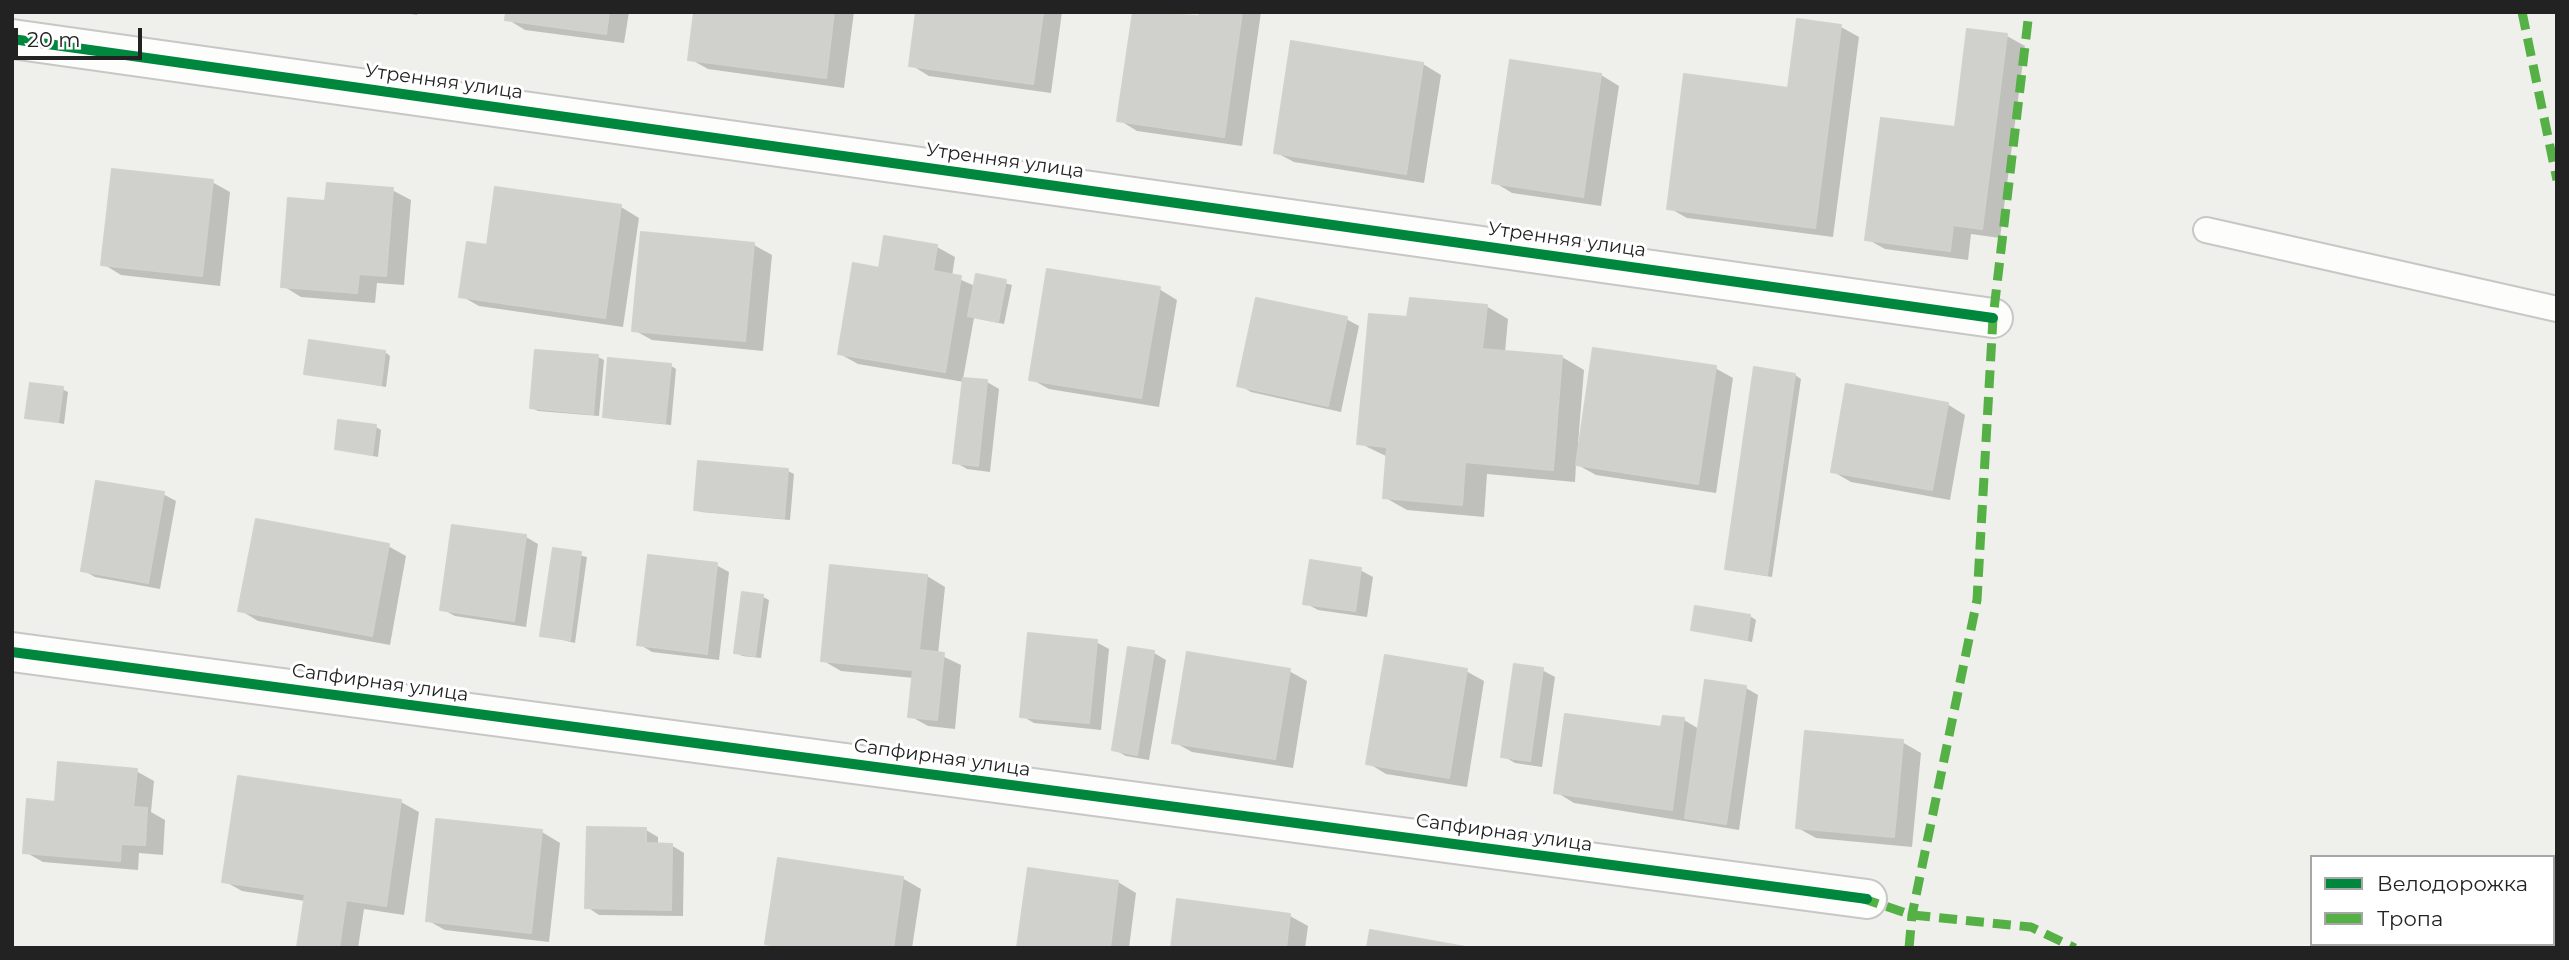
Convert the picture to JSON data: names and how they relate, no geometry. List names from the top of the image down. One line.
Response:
{"streets":{"street":["Утренняя улица","Сапфирная улица"]},"legend":["Велодорожка","Тропа"],"scale_bar":"20 m"}
